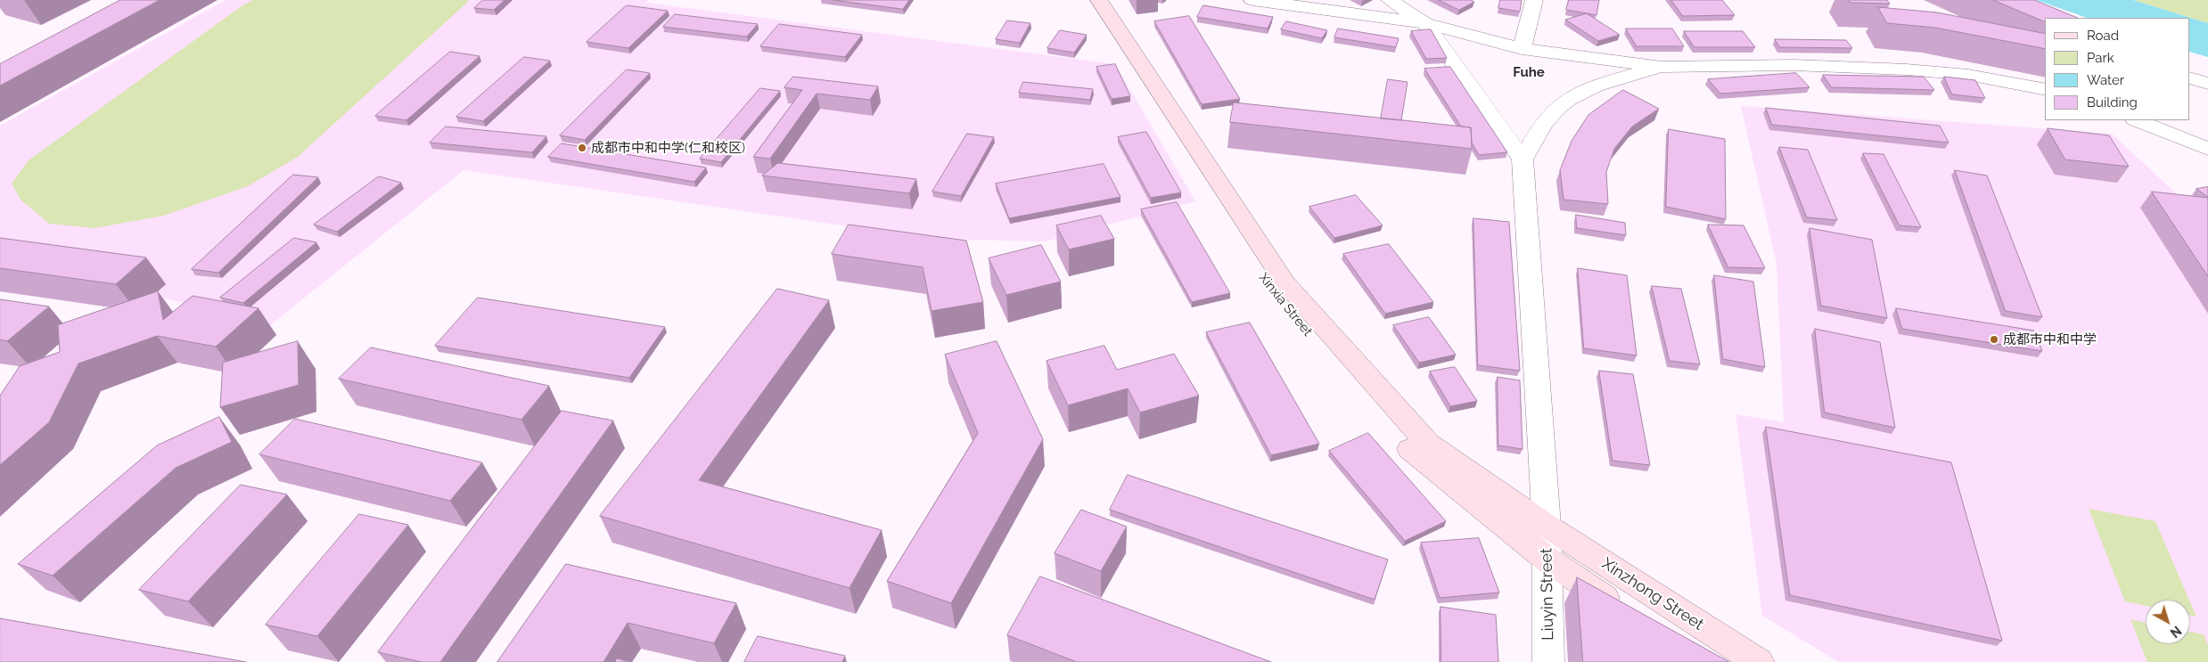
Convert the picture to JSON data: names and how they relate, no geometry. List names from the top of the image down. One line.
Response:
{"streets":{"main road":["Xinxia Street","Xinzhong Street"],"street":["Liuyin Street"]},"crossings":[["Xinxia Street","Liuyin Street"],["Xinxia Street","Xinzhong Street"],["Liuyin Street","Xinzhong Street"]],"districts":["Fuhe"],"places":["成都市中和中学(仁和校区)","成都市中和中学"],"legend":["Road","Park","Water","Building"],"north":"bottom right"}
